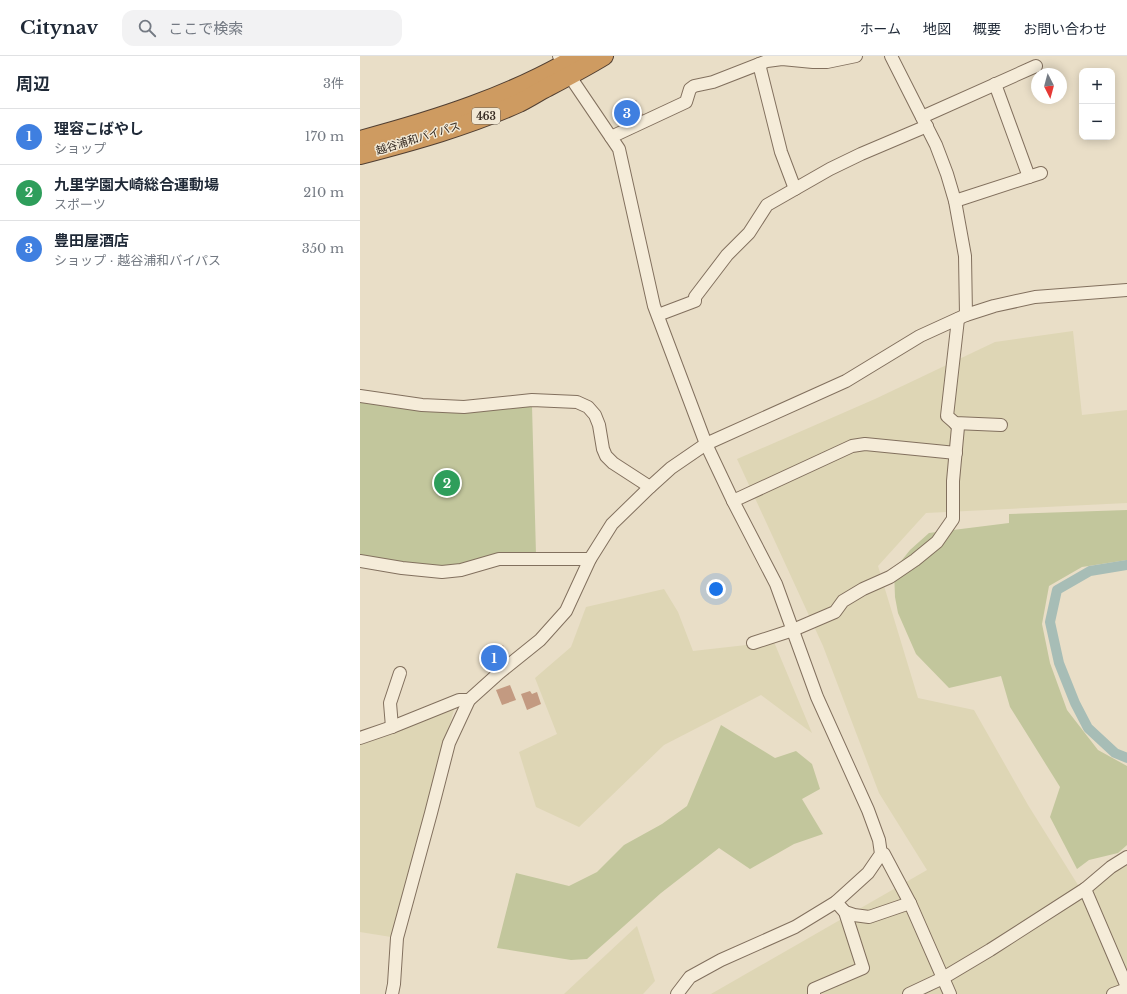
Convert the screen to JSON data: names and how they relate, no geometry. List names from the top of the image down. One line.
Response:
{"streets":{"highway":["463","越谷浦和バイパス"]},"north":"bottom","page":{"header":"Citynav","search":"ここで検索","nav":["ホーム","地図","概要","お問い合わせ"],"heading":["周辺","3件"],"map_buttons":["+","−"],"pins":["3","2","1"],"list":[{"mark":"1","name":"理容こばやし","note":"ショップ","value":"170 m"},{"mark":"2","name":"九里学園大崎総合運動場","note":"スポーツ","value":"210 m"},{"mark":"3","name":"豊田屋酒店","note":"ショップ · 越谷浦和バイパス","value":"350 m"}]}}
